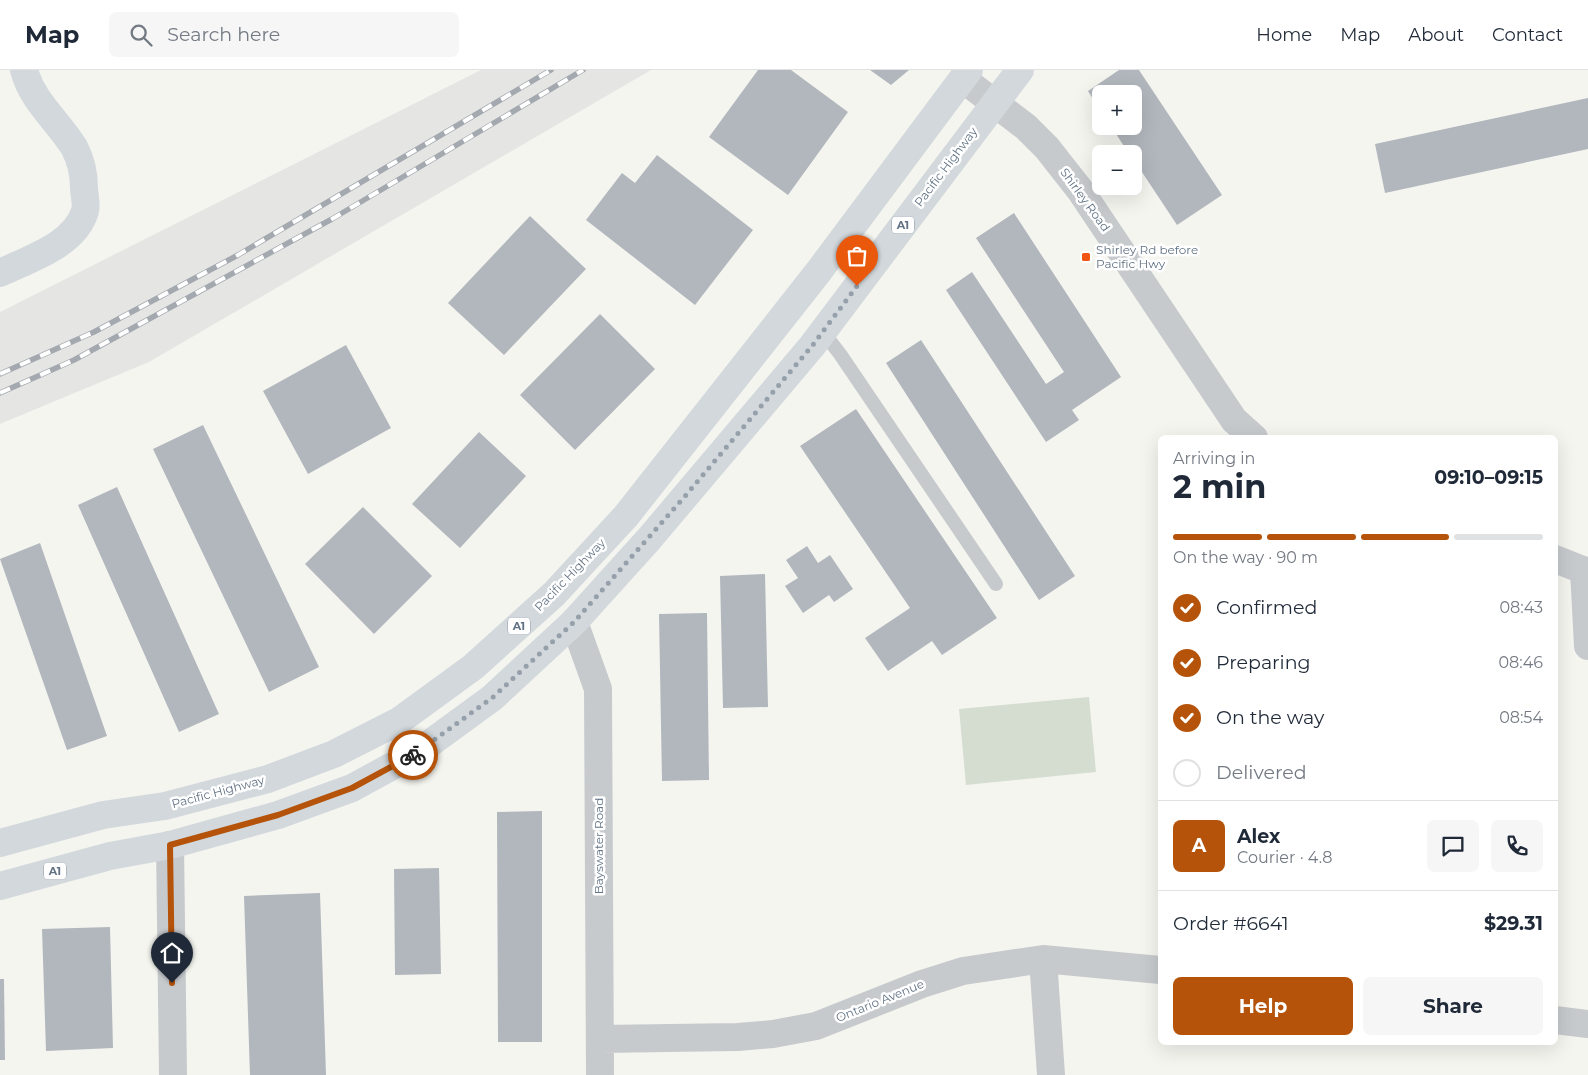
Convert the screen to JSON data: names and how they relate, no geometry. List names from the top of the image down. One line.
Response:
{"streets":{"main road":["Pacific Highway","A1"],"street":["Shirley Road","Bayswater Road","Ontario Avenue"]},"crossings":[["Pacific Highway","Shirley Road"],["Pacific Highway","Bayswater Road"],["Bayswater Road","Ontario Avenue"]],"places":{"transit":["Shirley Rd before Pacific Hwy"]},"page":{"header":"Map","search":"Search here","nav":["Home","Map","About","Contact"],"map_buttons":["+","−"],"heading":["2 min","Arriving in","09:10–09:15"],"panel":["Alex","Courier · 4.8","Order #6641","$29.31"],"bar":"On the way · 90 m","list":[["Confirmed","08:43"],["Preparing","08:46"],["On the way","08:54"],"Delivered"],"round":"A","buttons":["Help","Share"]}}
